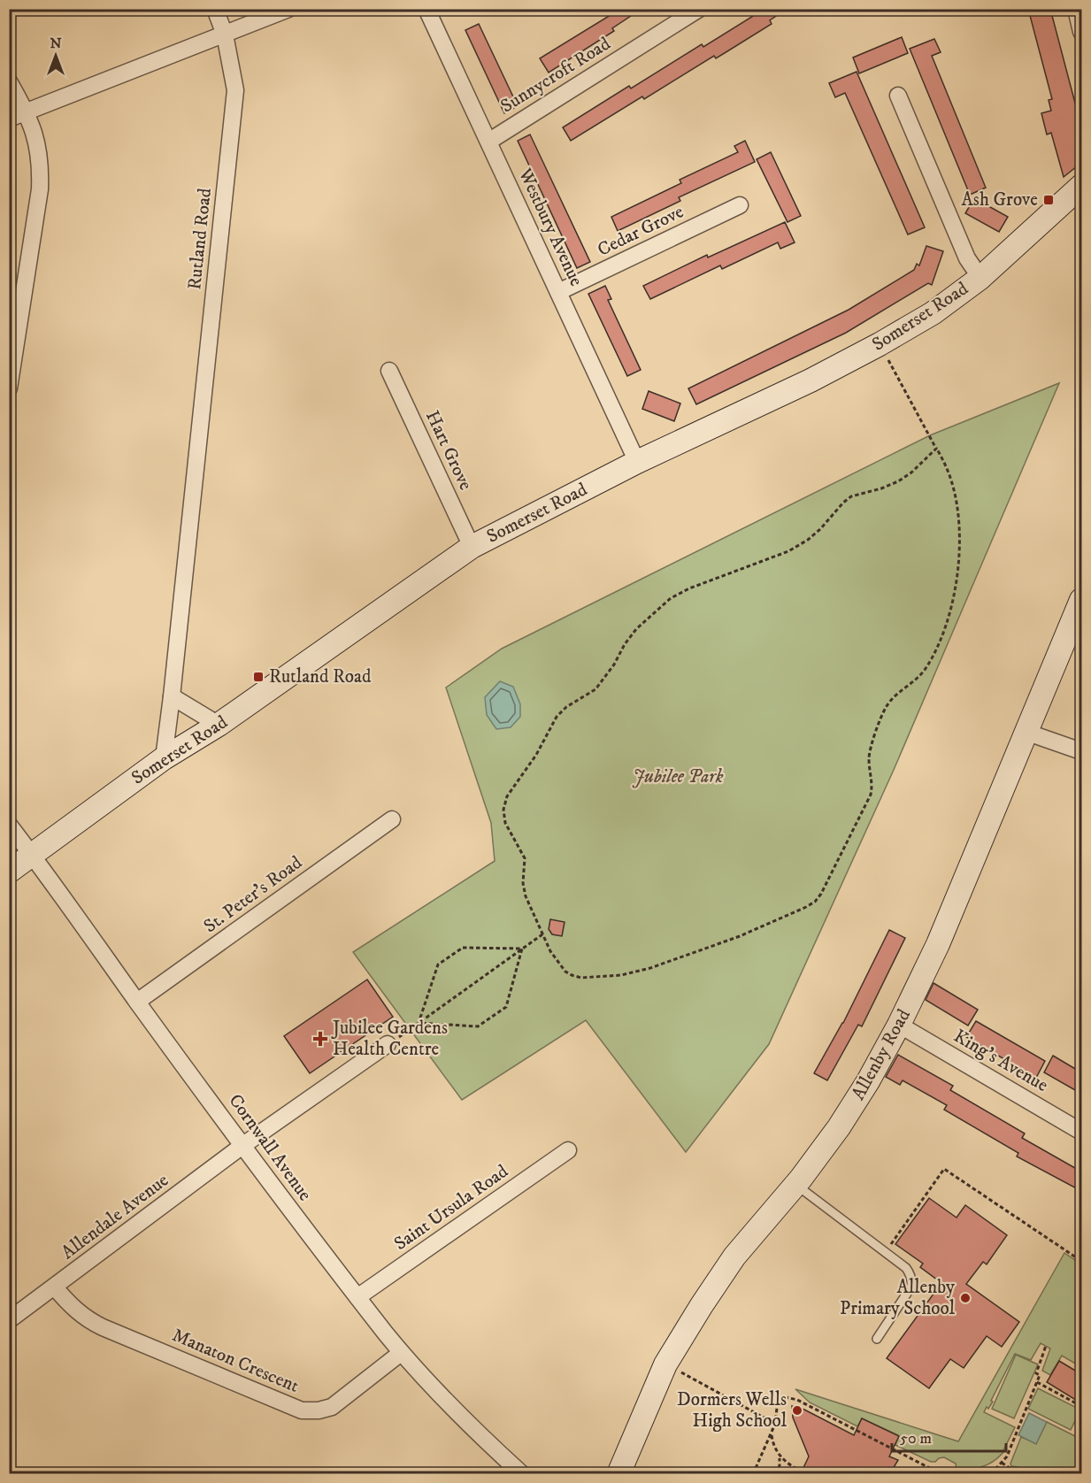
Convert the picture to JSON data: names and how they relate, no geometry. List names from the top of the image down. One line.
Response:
{"streets":{"street":["Sunnycroft Road","Westbury Avenue","Cedar Grove","Rutland Road","Somerset Road","Hart Grove","St. Peter's Road","Allenby Road","King's Avenue","Cornwall Avenue","Saint Ursula Road","Allendale Avenue","Manaton Crescent"]},"crossings":[["Sunnycroft Road","Westbury Avenue"],["Westbury Avenue","Cedar Grove"],["Westbury Avenue","Somerset Road"],["Rutland Road","Somerset Road"],["Somerset Road","Hart Grove"],["Somerset Road","Cornwall Avenue"],["St. Peter's Road","Cornwall Avenue"],["Allenby Road","King's Avenue"],["Cornwall Avenue","Saint Ursula Road"],["Cornwall Avenue","Allendale Avenue"],["Cornwall Avenue","Manaton Crescent"],["Allendale Avenue","Manaton Crescent"]],"parks":["Jubilee Park"],"places":{"transit":["Ash Grove","Rutland Road"],"health":["Jubilee Gardens Health Centre"],"other":["Allenby Primary School","Dormers Wells High School"]},"scale_bar":"50 m","north":"top"}
